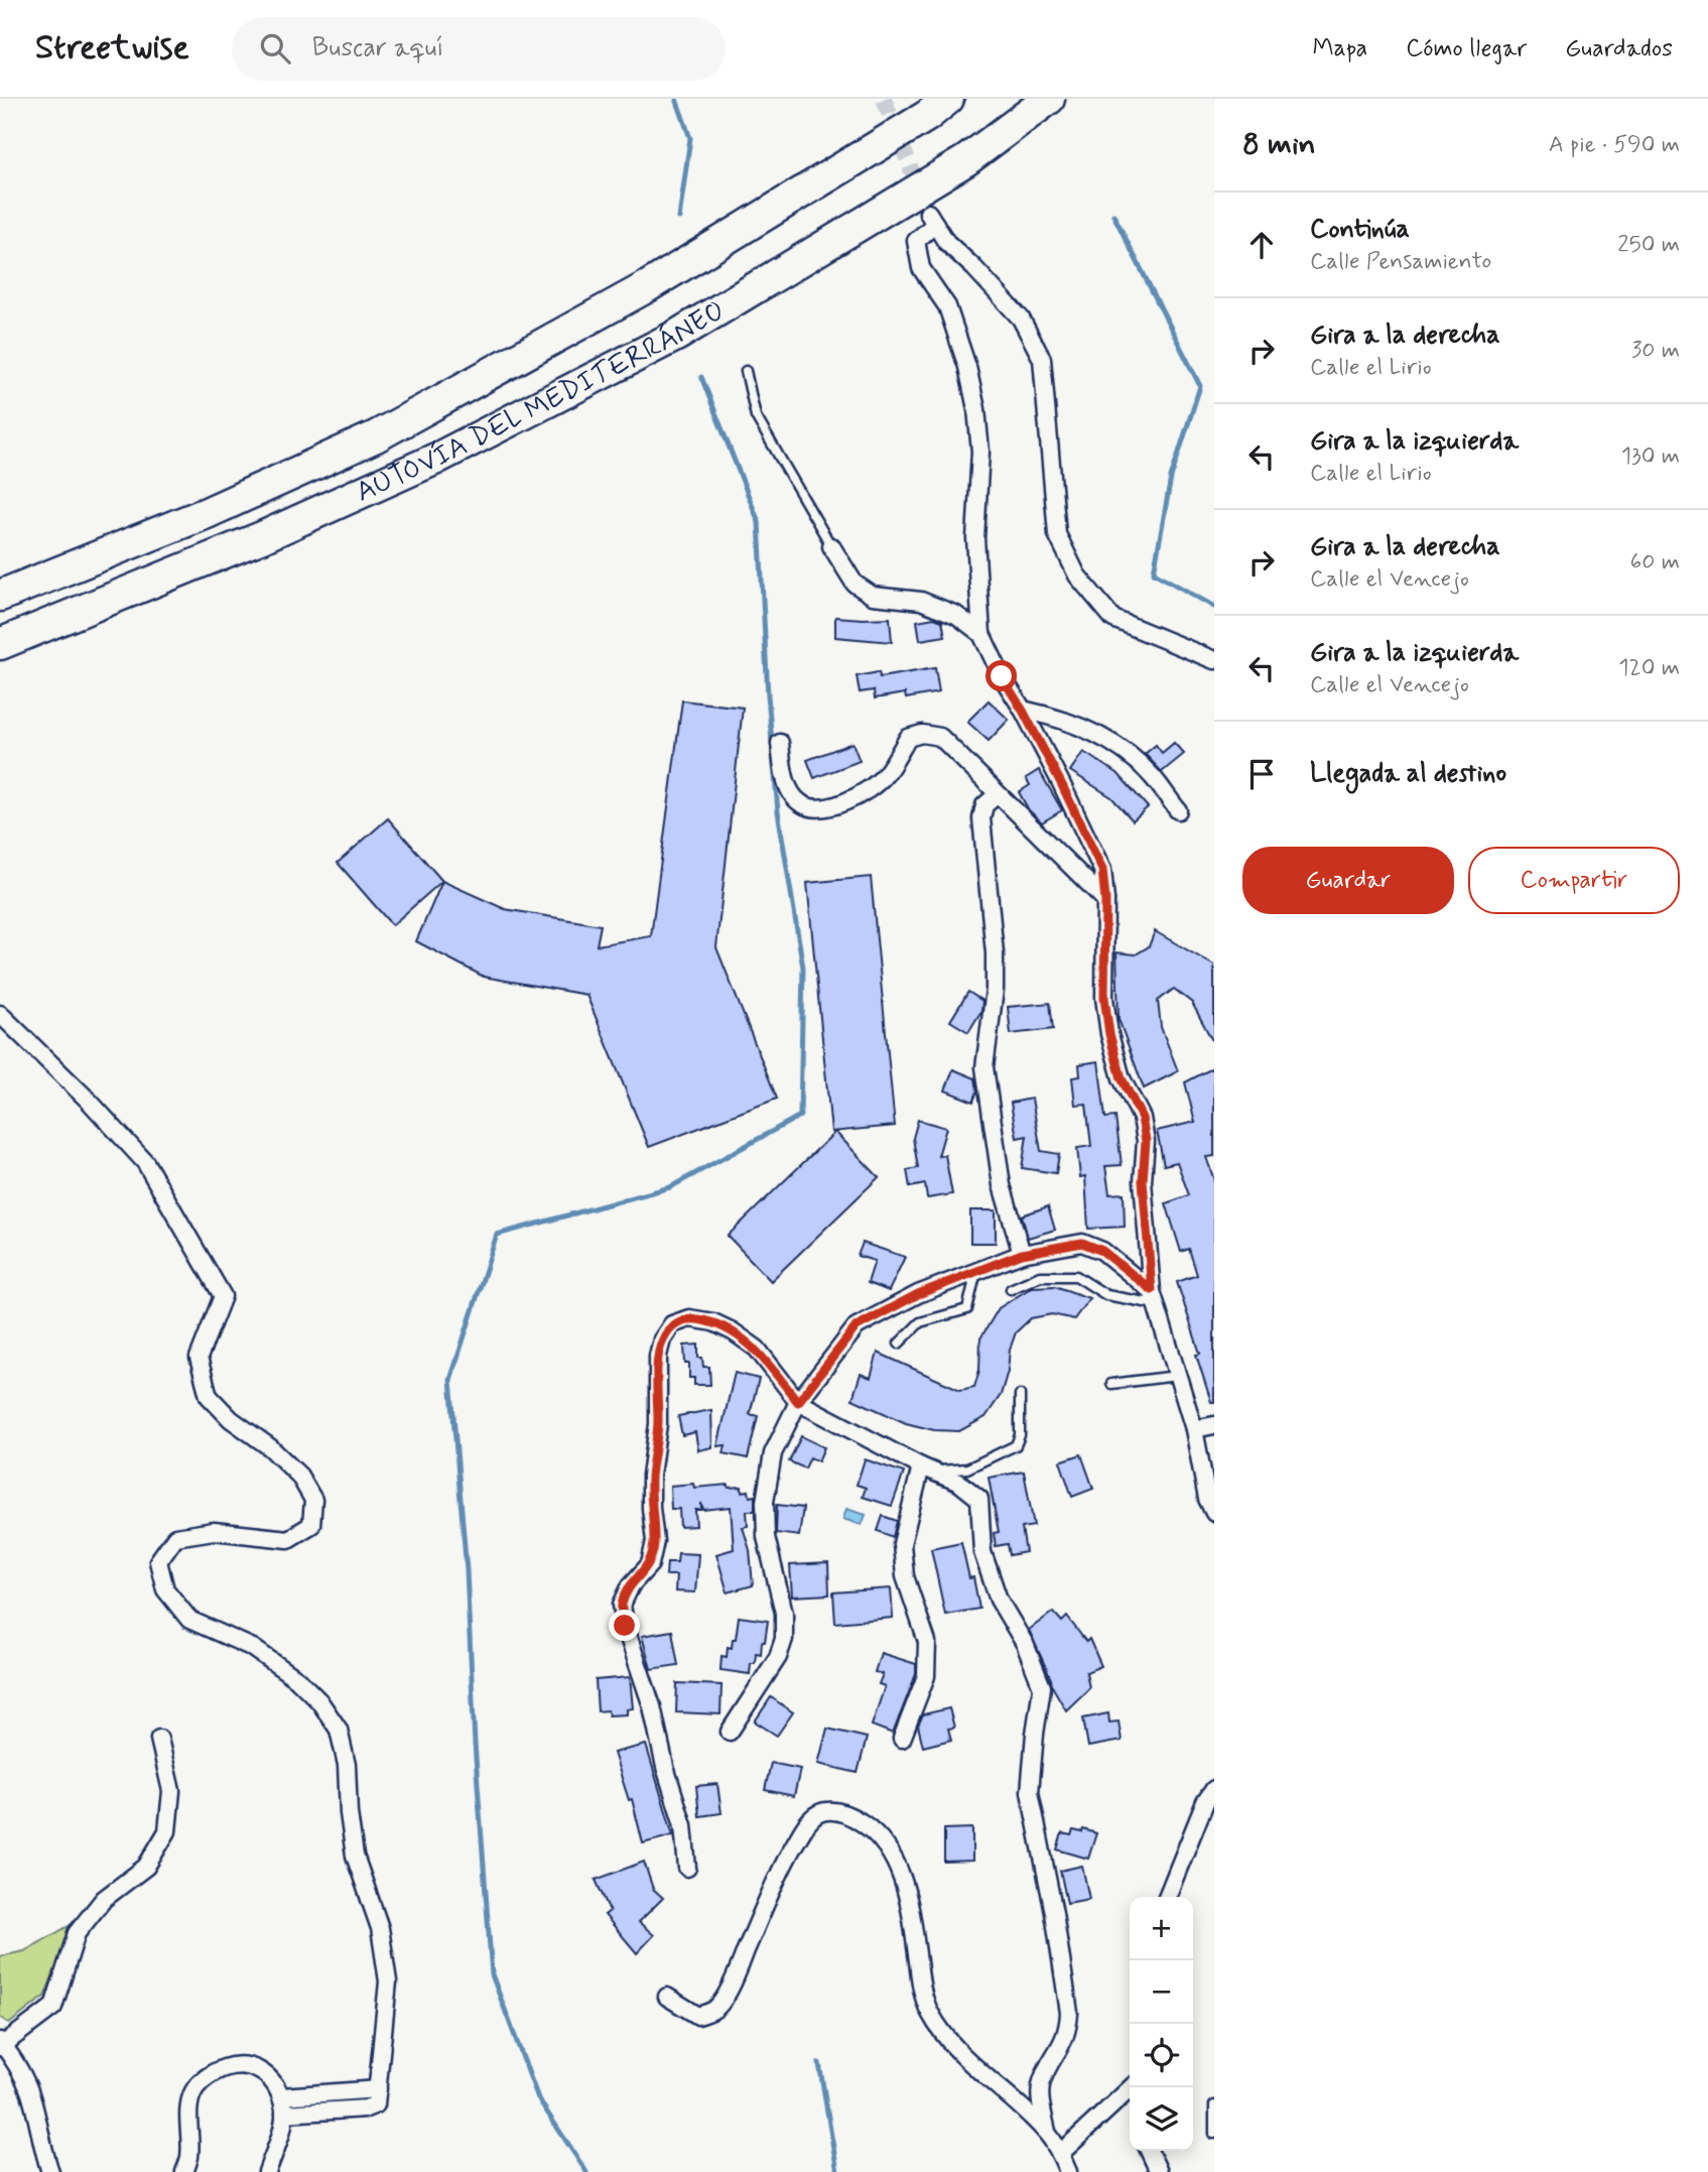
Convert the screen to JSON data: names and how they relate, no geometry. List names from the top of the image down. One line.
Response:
{"streets":{"highway":["AUTOVÍA DEL MEDITERRÁNEO"]},"page":{"header":"Streetwise","search":"Buscar aquí","nav":["Mapa","Cómo llegar","Guardados"],"heading":["8 min","A pie · 590 m"],"list":[["Continúa","Calle Pensamiento","250 m"],["Gira a la derecha","Calle el Lirio","30 m"],["Gira a la izquierda","Calle el Lirio","130 m"],["Gira a la derecha","Calle el Vencejo","60 m"],["Gira a la izquierda","Calle el Vencejo","120 m"],"Llegada al destino"],"buttons":["Guardar","Compartir"],"map_buttons":["+","−"]}}
